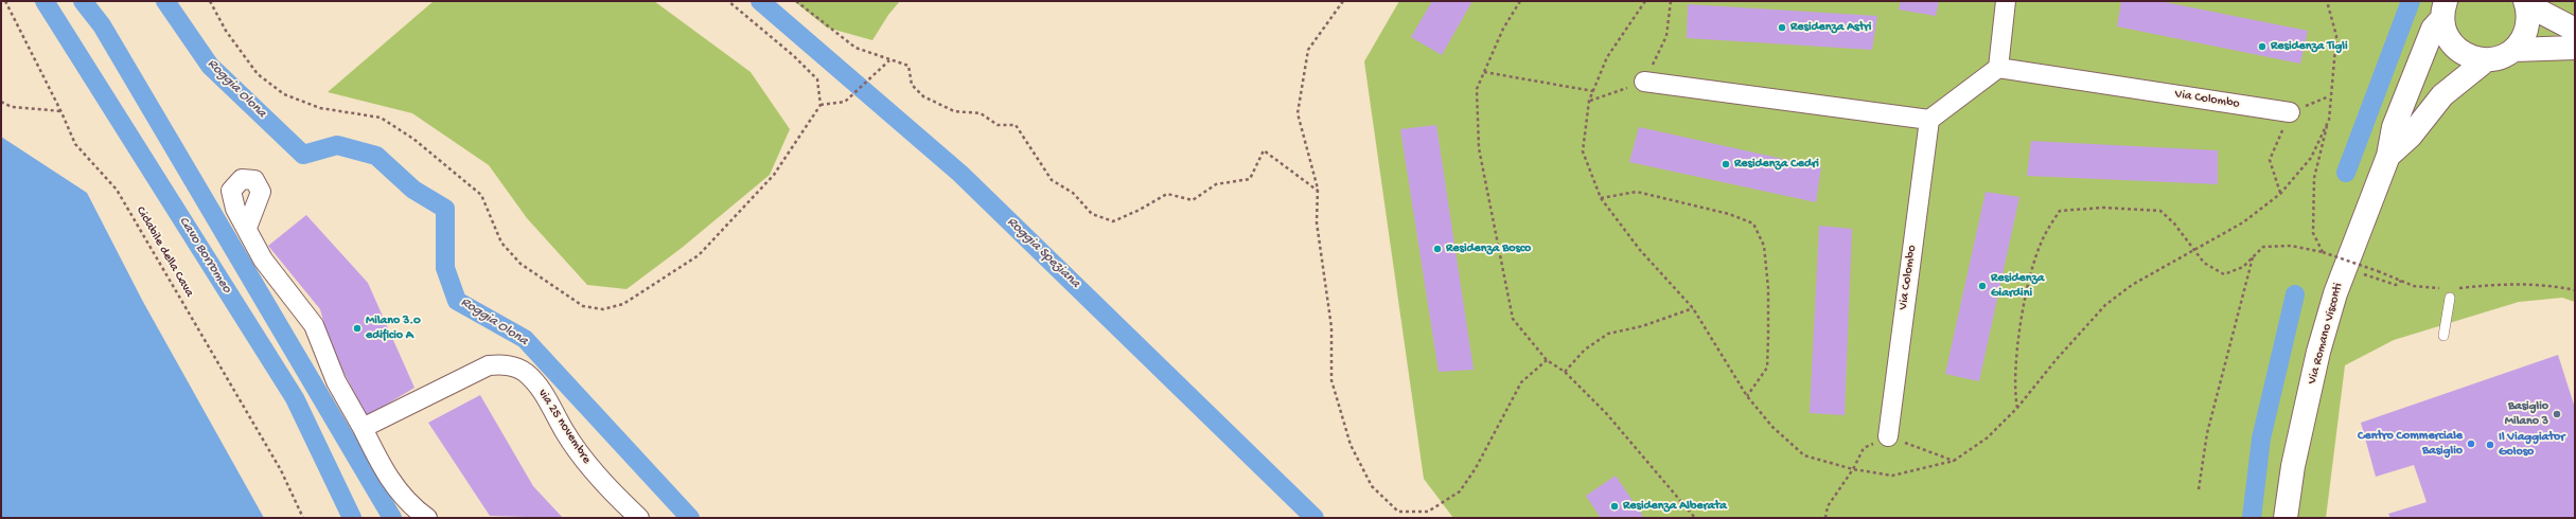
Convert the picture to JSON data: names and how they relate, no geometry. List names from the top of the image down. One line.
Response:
{"streets":{"street":["Via Colombo","Via Romano Visconti","via 25 novembre"],"path":["Ciclabile della Cava"]},"water":["Roggia Olona","Roggia Speziana","Cavo Borromeo"],"places":["Residenza Astri","Residenza Tigli","Residenza Cedri","Residenza Bosco","Residenza Giardini","Milano 3.0 edificio A","Basiglio Milano 3","Centro Commerciale Basiglio","Il Viaggiator Goloso","Residenza Alberata"]}
